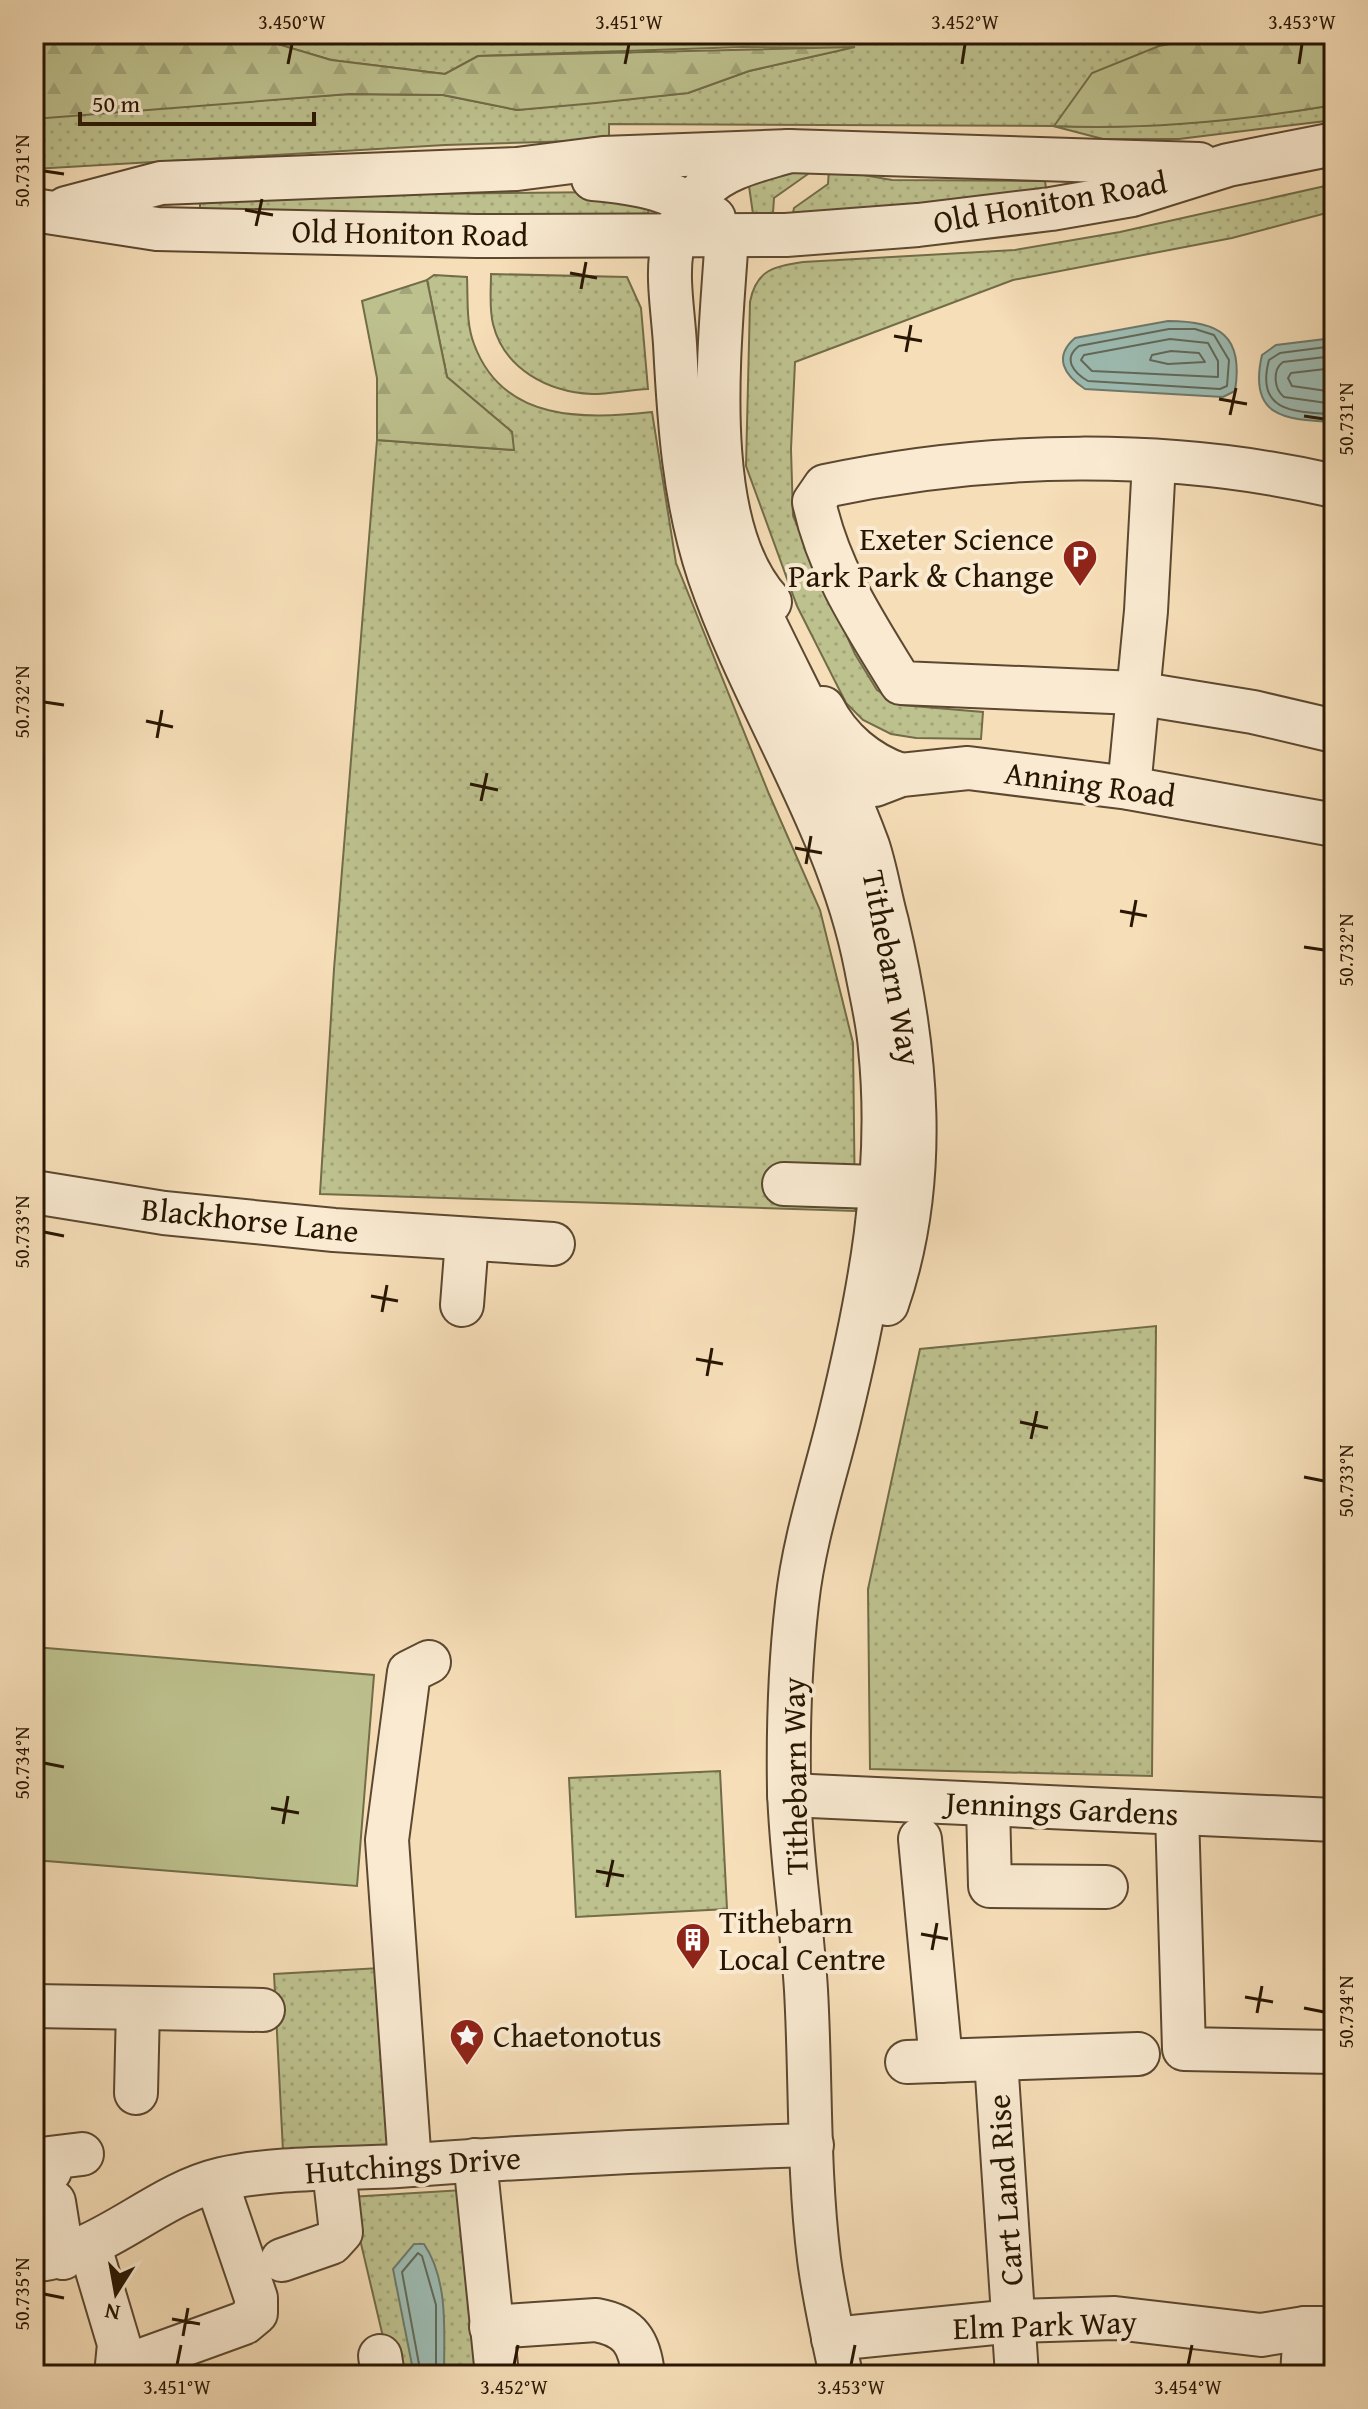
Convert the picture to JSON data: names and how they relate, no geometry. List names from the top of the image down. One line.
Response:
{"streets":{"street":["Old Honiton Road","Anning Road","Tithebarn Way","Blackhorse Lane","Jennings Gardens","Hutchings Drive","Cart Land Rise","Elm Park Way"]},"crossings":[["Old Honiton Road","Tithebarn Way"],["Anning Road","Tithebarn Way"],["Tithebarn Way","Jennings Gardens"],["Tithebarn Way","Hutchings Drive"],["Tithebarn Way","Elm Park Way"],["Cart Land Rise","Elm Park Way"]],"places":{"parking":["Exeter Science Park Park & Change"],"building":["Tithebarn Local Centre"],"place":["Chaetonotus"]},"scale_bar":"50 m","north":"bottom","coordinates":["3.450°W","3.451°W","3.452°W","3.453°W","50.731°N","50.732°N","50.733°N","50.734°N","50.735°N","3.454°W"]}
